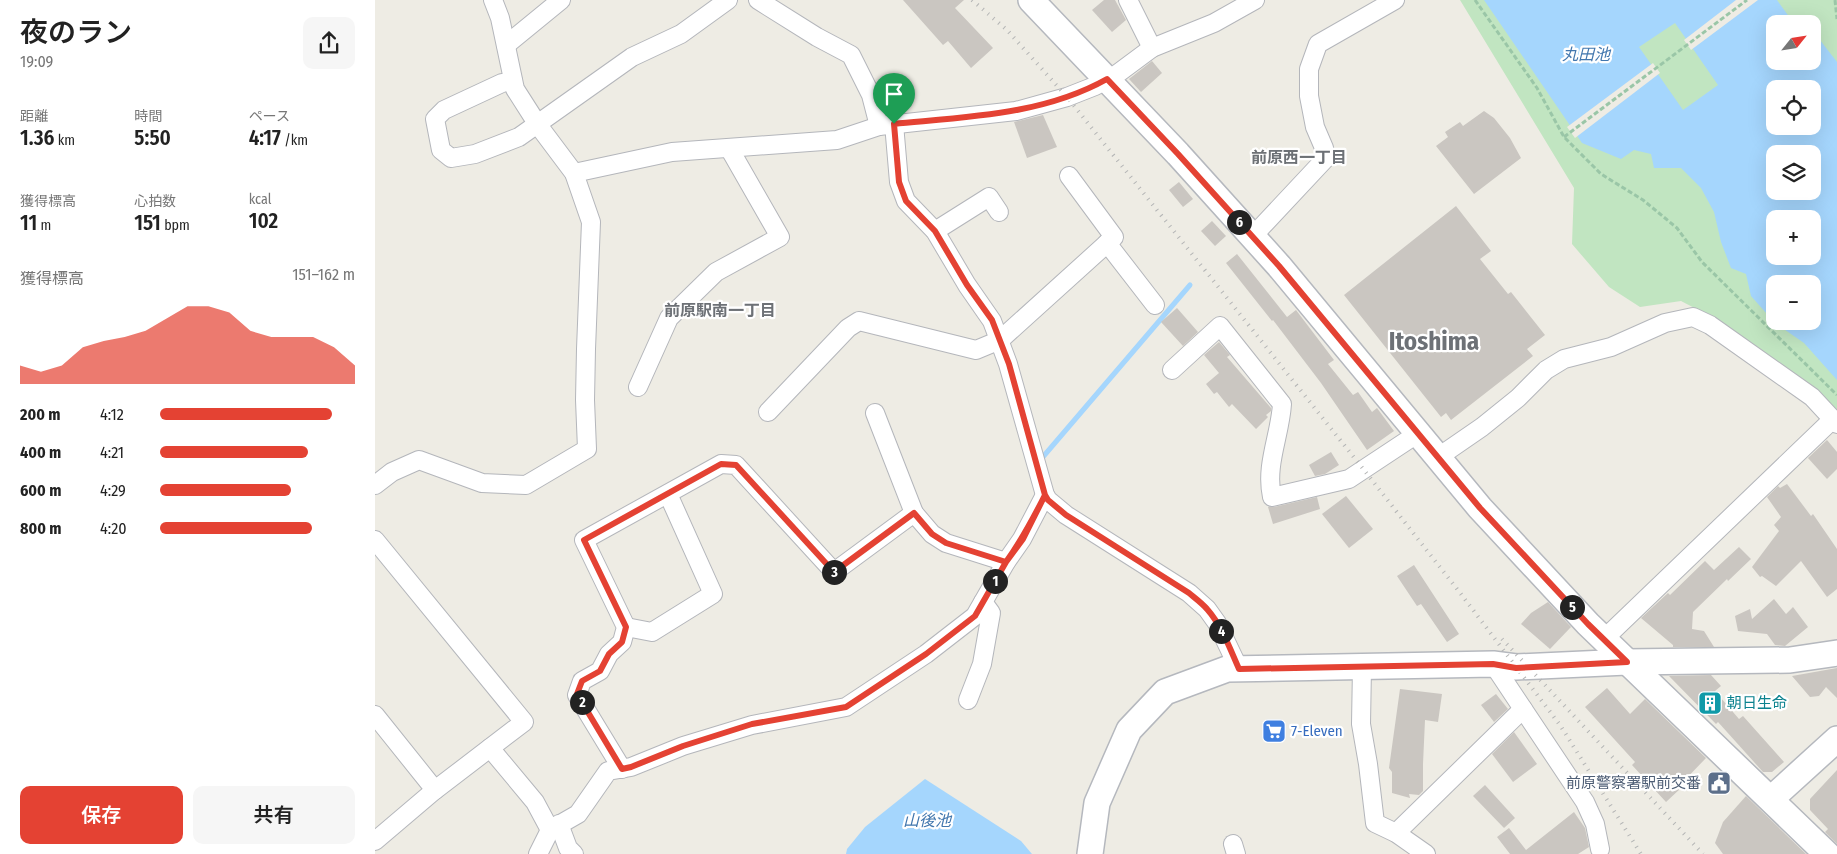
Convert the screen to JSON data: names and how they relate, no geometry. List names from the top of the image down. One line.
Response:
{"districts":["前原西一丁目","前原駅南一丁目","Itoshima"],"water":["丸田池","山後池"],"places":{"building":["朝日生命"],"supermarket":["7-Eleven"],"public building":["前原警察署駅前交番"]},"north":"top right","page":{"heading":["夜のラン","19:09"],"map_buttons":["+","−"],"stats":[["距離","1.36 km"],["時間","5:50"],["ペース","4:17 /km"],["獲得標高","11 m"],["心拍数","151 bpm"],["kcal","102"]],"pins":["6","3","1","5","4","2"],"chart":["獲得標高","151–162 m"],"list":[{"name":"200 m","note":"4:12"},{"name":"400 m","note":"4:21"},{"name":"600 m","note":"4:29"},{"name":"800 m","note":"4:20"}],"buttons":["保存","共有"]}}
